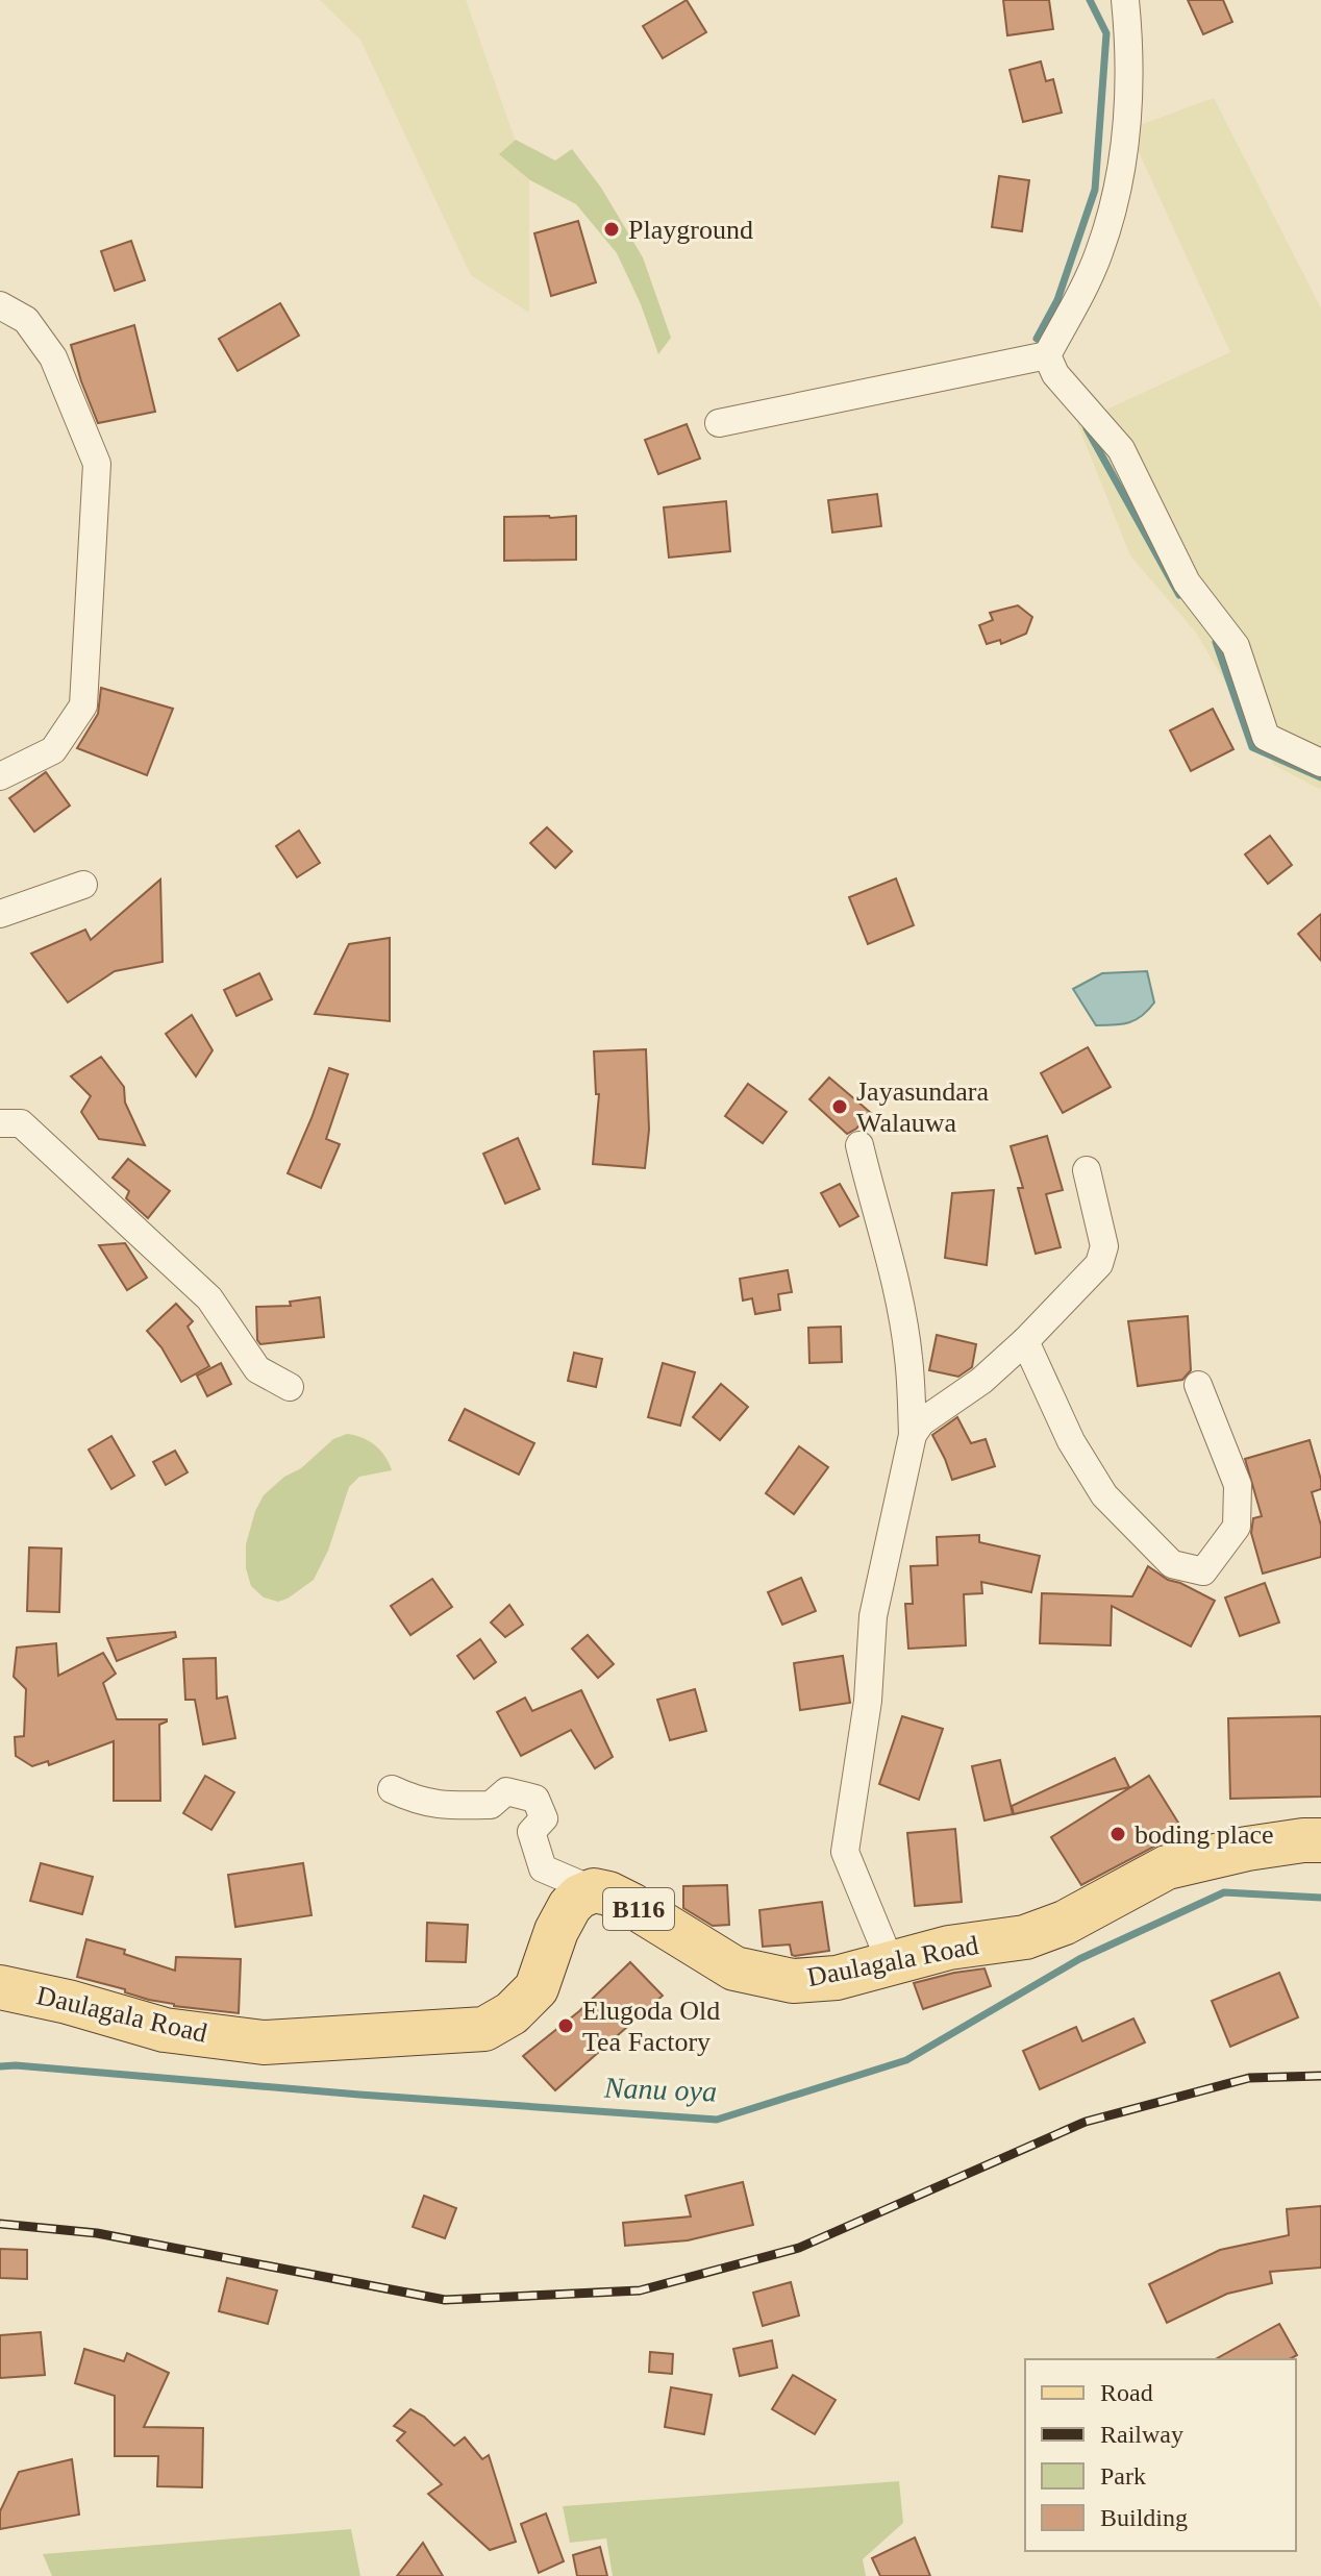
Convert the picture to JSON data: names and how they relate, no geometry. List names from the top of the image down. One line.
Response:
{"streets":{"main road":["B116","Daulagala Road"]},"water":["Nanu oya"],"places":["Playground","Jayasundara Walauwa","boding place","Elugoda Old Tea Factory"],"legend":["Road","Railway","Park","Building"]}
